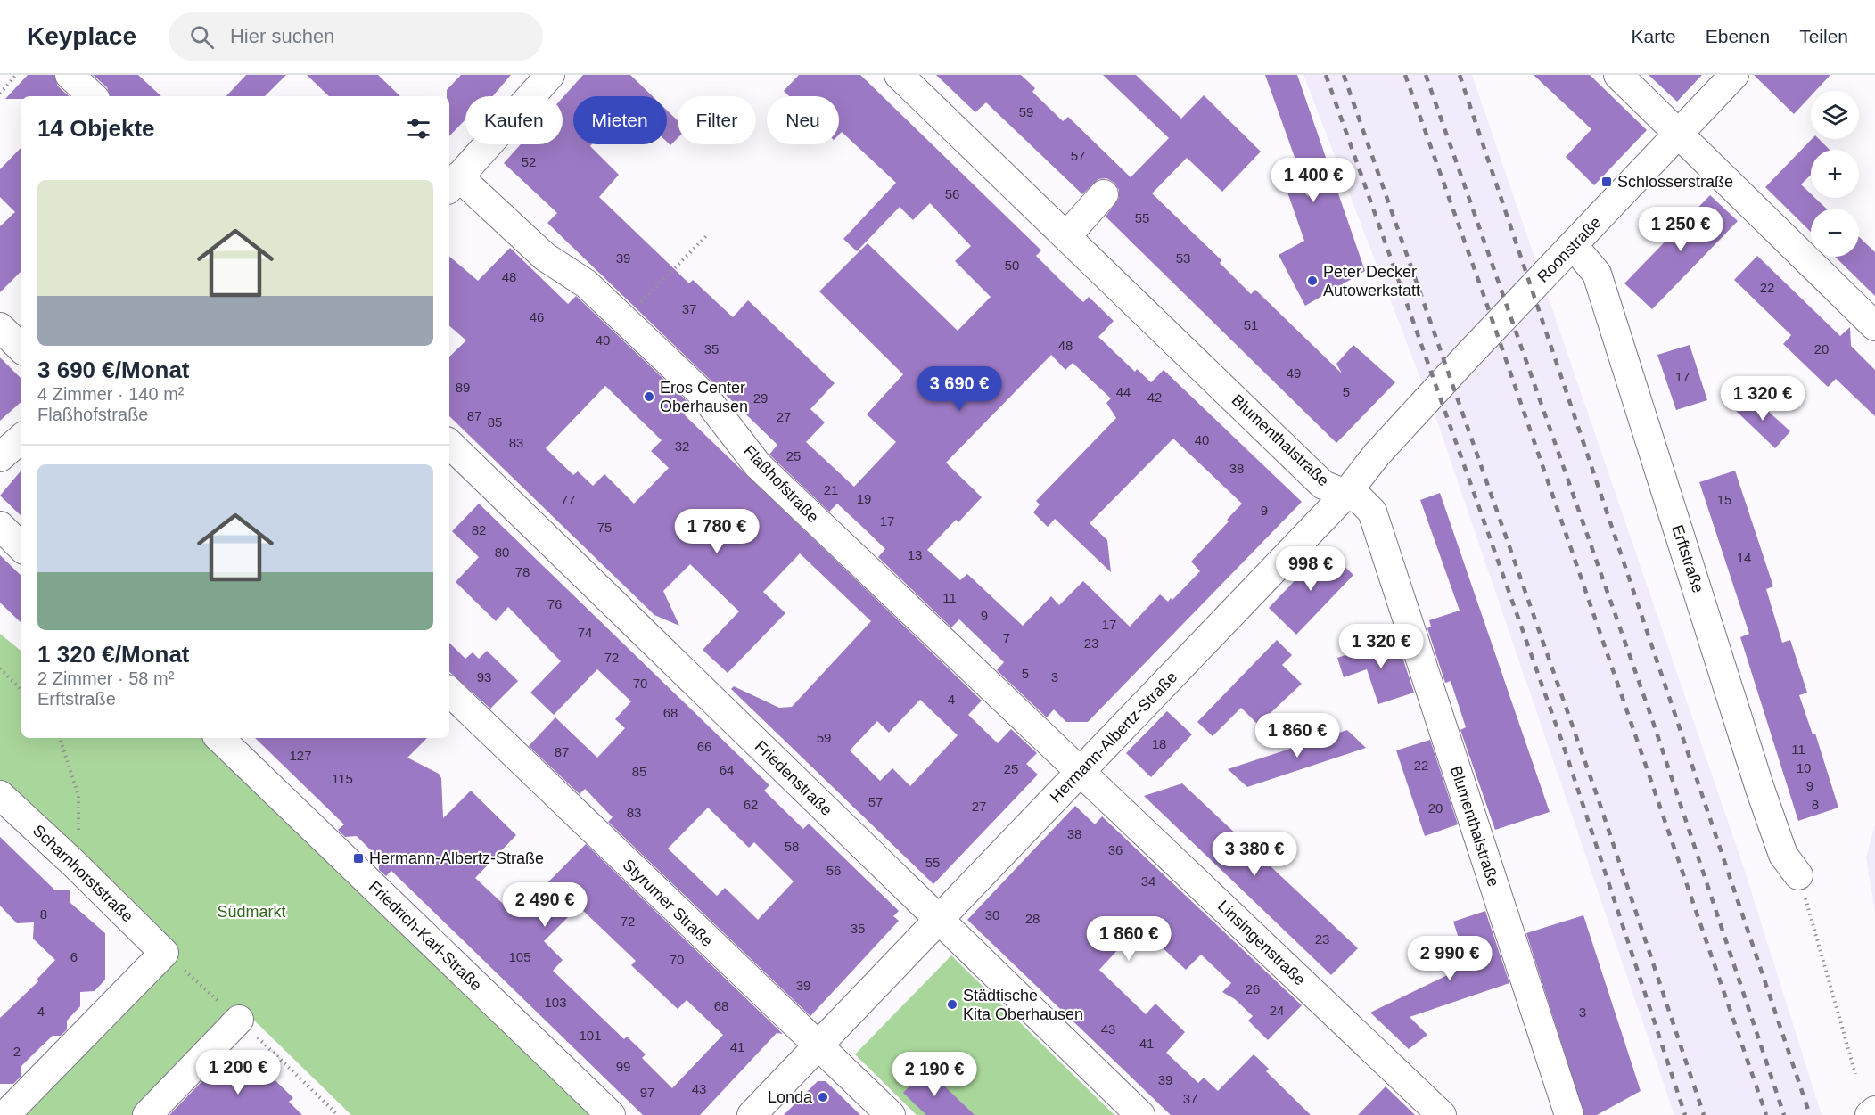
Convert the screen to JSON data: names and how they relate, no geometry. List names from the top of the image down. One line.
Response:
{"streets":{"street":["Roonstraße","Blumenthalstraße","Flaßhofstraße","Erftstraße","Hermann-Albertz-Straße","Friedenstraße","Scharnhorststraße","Styrumer Straße","Friedrich-Karl-Straße","Linsingenstraße"]},"crossings":[["Roonstraße","Erftstraße"],["Roonstraße","Hermann-Albertz-Straße"],["Blumenthalstraße","Hermann-Albertz-Straße"],["Flaßhofstraße","Hermann-Albertz-Straße"],["Flaßhofstraße","Linsingenstraße"],["Hermann-Albertz-Straße","Friedenstraße"],["Hermann-Albertz-Straße","Styrumer Straße"],["Hermann-Albertz-Straße","Linsingenstraße"]],"parks":["Südmarkt"],"places":{"transit":["Schlosserstraße","Hermann-Albertz-Straße"],"other":["Peter Decker Autowerkstatt","Eros Center Oberhausen","Städtische Kita Oberhausen","Londa"]},"house_numbers":["59","57","52","56","55","39","53","50","48","22","37","46","51","40","48","35","20","49","17","89","44","5","42","29","87","27","85","40","83","32","25","38","21","19","77","15","9","17","75","82","80","13","14","78","11","76","9","17","74","7","23","72","5","93","3","70","4","68","59","18","66","11","87","127","22","10","25","64","85","115","9","57","62","8","27","20","83","38","58","36","55","56","34","8","30","28","72","35","23","6","105","70","39","26","103","68","24","4","3","43","101","41","41","2","99","39","43","97","37"],"page":{"header":"Keyplace","search":"Hier suchen","nav":["Karte","Ebenen","Teilen"],"map_buttons":["+","−"],"chip":["Kaufen","Mieten","Filter","Neu"],"heading":"14 Objekte","price":["1 400 €","1 250 €","3 690 €","1 320 €","1 780 €","998 €","1 320 €","1 860 €","3 380 €","2 490 €","1 860 €","2 990 €","1 200 €","2 190 €"],"list":[{"name":"3 690 €/Monat","note":"4 Zimmer · 140 m² · Flaßhofstraße"},{"name":"1 320 €/Monat","note":"2 Zimmer · 58 m² · Erftstraße"}]}}
